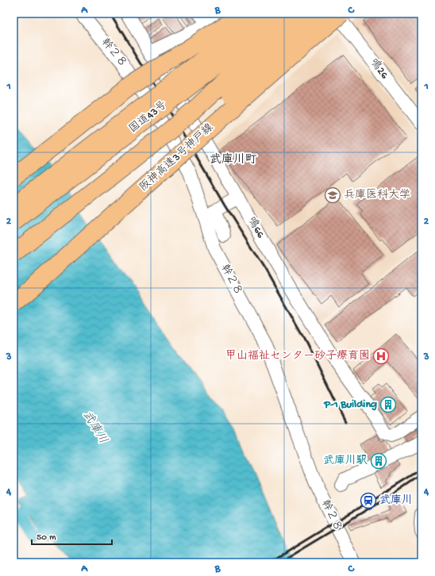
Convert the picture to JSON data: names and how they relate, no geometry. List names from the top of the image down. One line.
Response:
{"streets":{"highway":["国道43号","阪神高速3号神戸線"],"street":["幹２８","鳴26","鳴66"]},"crossings":[["鳴26","阪神高速3号神戸線"]],"districts":["武庫川町"],"water":["武庫川"],"places":{"school or university":["兵庫医科大学"],"hospital":["甲山福祉センター砂子療育園"],"building":["P-1 Building","武庫川駅"],"station":["武庫川"]},"scale_bar":"50 m","grid":{"columns":["A","B","C"],"rows":["1","2","3","4"]}}
